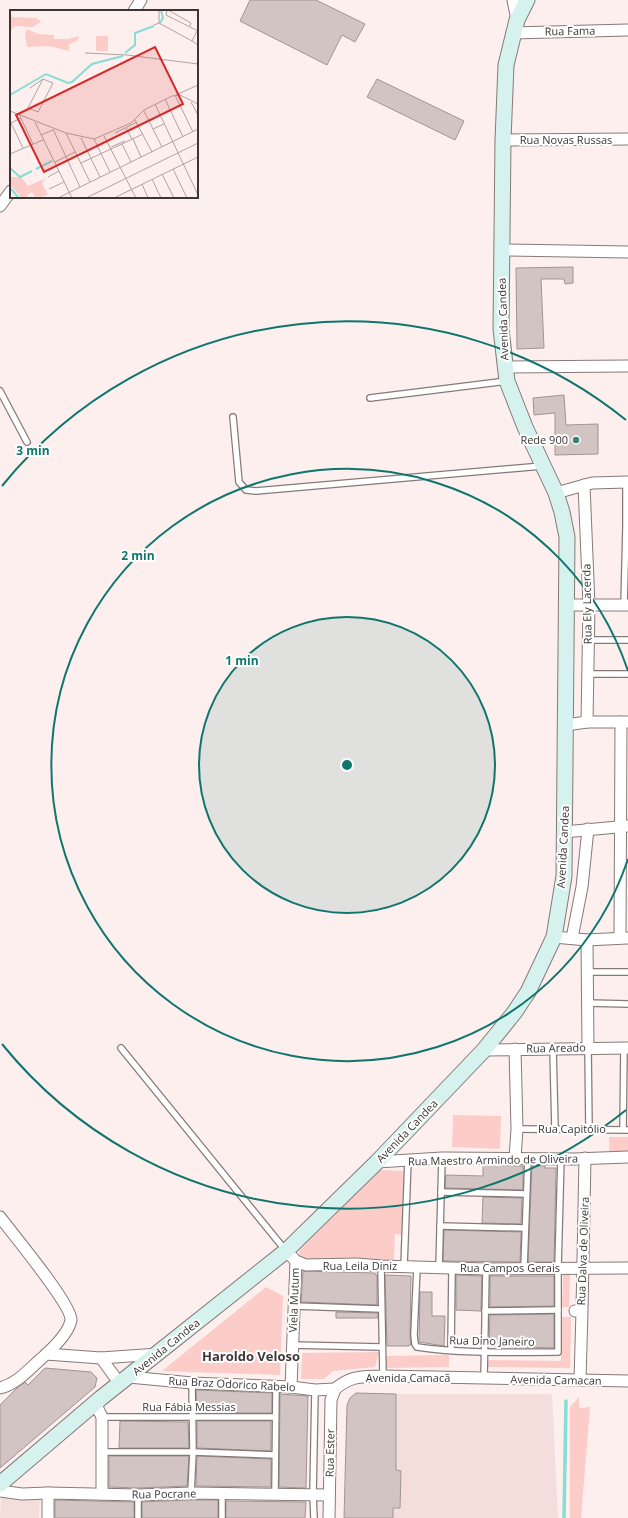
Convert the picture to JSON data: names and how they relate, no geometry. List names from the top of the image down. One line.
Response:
{"streets":{"main road":["Avenida Candea"],"street":["Rua Fama","Rua Novas Russas","Rua Ely Lacerda","Rua Areado","Rua Maestro Armindo de Oliveira","Rua Dalva de Oliveira","Rua Leila Diniz","Rua Campos Gerais","Viela Mutum","Avenida Camacã","Avenida Camacan","Rua Braz Odorico Rabelo","Rua Ester","Rua Pocrane"],"lane":["Rua Capitólio","Rua Dino Janeiro","Rua Fábia Messias"]},"crossings":[["Rua Fama","Avenida Candea"],["Rua Novas Russas","Avenida Candea"],["Avenida Candea","Rua Areado"],["Avenida Candea","Rua Maestro Armindo de Oliveira"],["Avenida Candea","Rua Leila Diniz"],["Avenida Candea","Viela Mutum"],["Avenida Candea","Rua Braz Odorico Rabelo"],["Rua Maestro Armindo de Oliveira","Rua Dalva de Oliveira"],["Rua Dalva de Oliveira","Rua Campos Gerais"],["Rua Dalva de Oliveira","Avenida Camacan"],["Rua Leila Diniz","Rua Campos Gerais"],["Rua Leila Diniz","Viela Mutum"],["Rua Leila Diniz","Rua Dino Janeiro"],["Viela Mutum","Rua Braz Odorico Rabelo"],["Avenida Camacã","Avenida Camacan"],["Avenida Camacã","Rua Braz Odorico Rabelo"],["Avenida Camacã","Rua Ester"],["Rua Braz Odorico Rabelo","Rua Ester"],["Rua Ester","Rua Pocrane"]],"districts":["Haroldo Veloso"],"places":["Rede 900"],"rings":["3 min","2 min","1 min"]}
